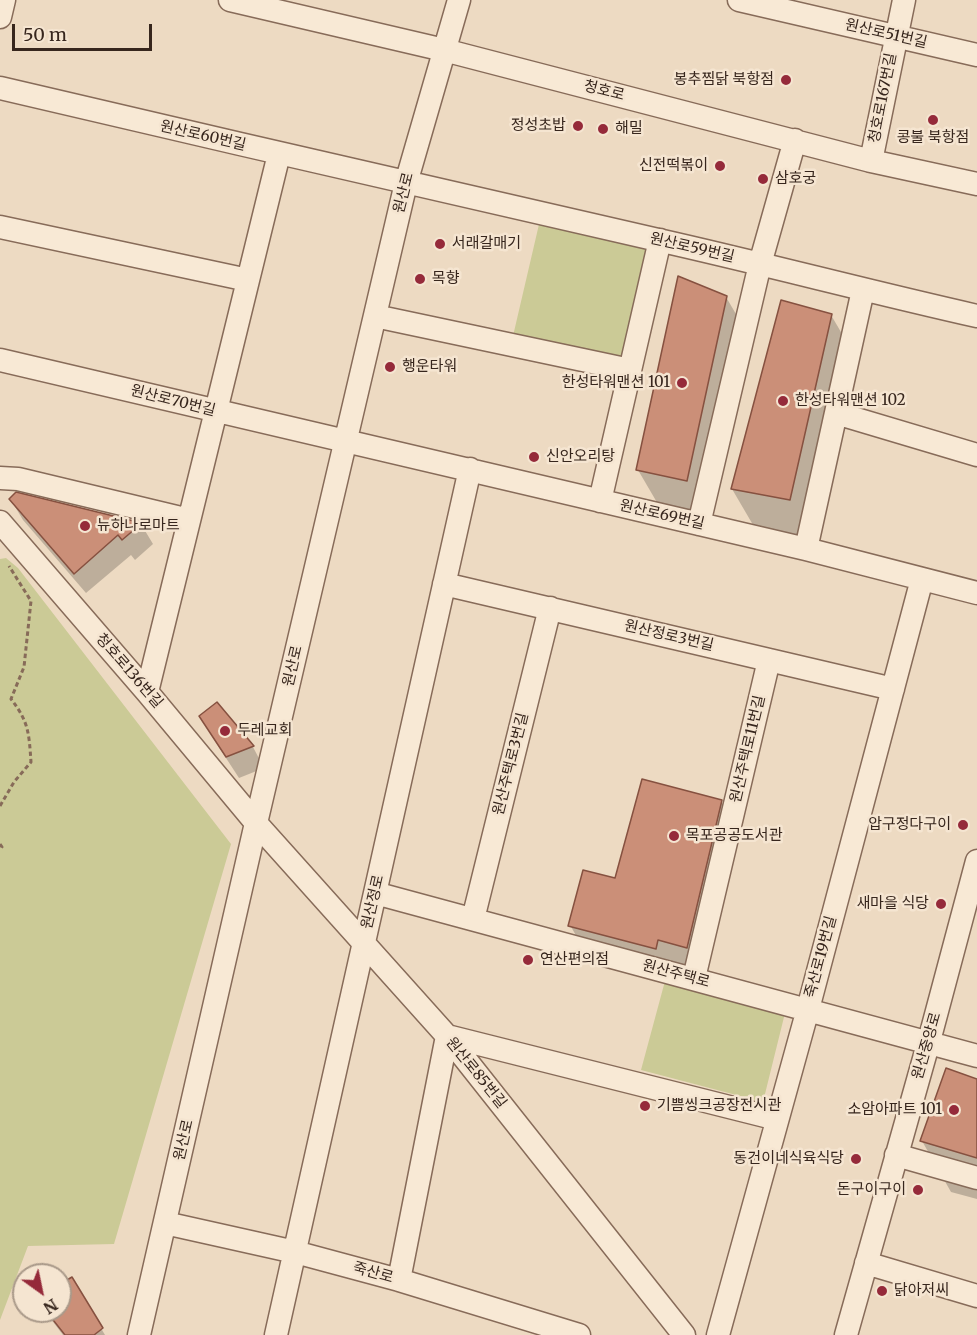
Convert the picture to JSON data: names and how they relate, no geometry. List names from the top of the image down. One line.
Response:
{"streets":{"street":["원산로51번길","청호로","청호로167번길","원산로60번길","원산로","원산로59번길","원산로70번길","원산로69번길","원산정로3번길","청호로136번길","원산주택로11번길","원산주택로3번길","원산정로","죽산로19번길","원산주택로","원산중앙로","원산로85번길","죽산로"]},"crossings":[["원산로51번길","청호로167번길"],["청호로","청호로167번길"],["청호로","원산로"],["원산로60번길","원산로"],["원산로60번길","원산로59번길"],["원산로","원산로59번길"],["원산로","원산로70번길"],["원산로","원산로69번길"],["원산로","청호로136번길"],["원산로","원산로85번길"],["원산로","죽산로"],["원산로70번길","원산로69번길"],["원산로69번길","원산정로"],["원산로69번길","죽산로19번길"],["원산정로3번길","원산주택로11번길"],["원산정로3번길","원산주택로3번길"],["원산정로3번길","원산정로"],["원산정로3번길","죽산로19번길"],["청호로136번길","원산로85번길"],["원산주택로11번길","원산주택로"],["원산주택로3번길","원산주택로"],["원산정로","원산주택로"],["원산정로","원산로85번길"],["원산정로","죽산로"],["죽산로19번길","원산주택로"],["원산주택로","원산중앙로"]],"places":["봉추찜닭 북항점","콩불 북항점","정성초밥","해밀","신전떡볶이","삼호궁","서래갈매기","목향","행운타워","한성타워맨션 101","한성타워맨션 102","신안오리탕","뉴하나로마트","두레교회","압구정다구이","목포공공도서관","새마을 식당","연산편의점","기쁨씽크공장전시관","소암아파트 101","동건이네식육식당","돈구이구이","닭아저씨"],"scale_bar":"50 m","north":"bottom right"}
